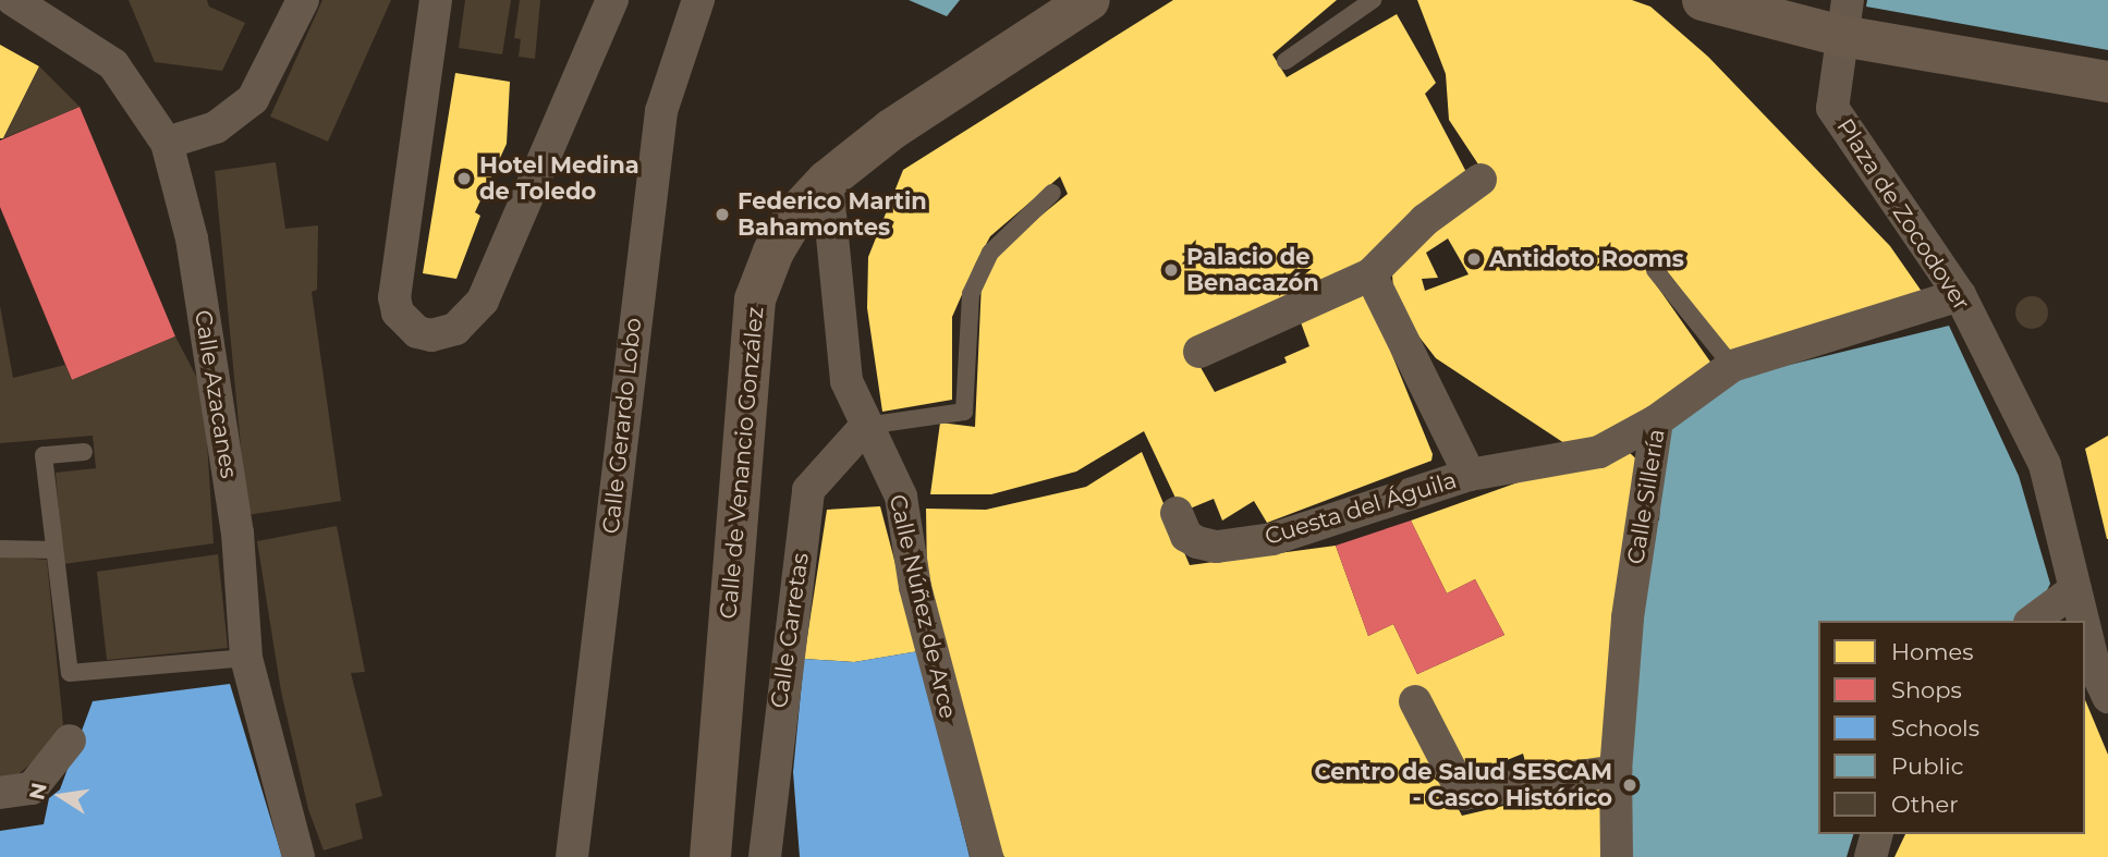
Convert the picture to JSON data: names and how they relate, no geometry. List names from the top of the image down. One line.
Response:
{"streets":{"street":["Plaza de Zocodover","Calle Azacanes","Calle Gerardo Lobo","Calle de Venancio González","Calle Sillería","Cuesta del Águila","Calle Núñez de Arce","Calle Carretas"]},"crossings":[["Plaza de Zocodover","Calle Sillería"],["Calle de Venancio González","Calle Núñez de Arce"],["Calle Sillería","Cuesta del Águila"],["Calle Núñez de Arce","Calle Carretas"]],"places":["Hotel Medina de Toledo","Federico Martin Bahamontes","Antidoto Rooms","Palacio de Benacazón","Centro de Salud SESCAM - Casco Histórico"],"legend":["Homes","Shops","Schools","Public","Other"],"north":"left"}
